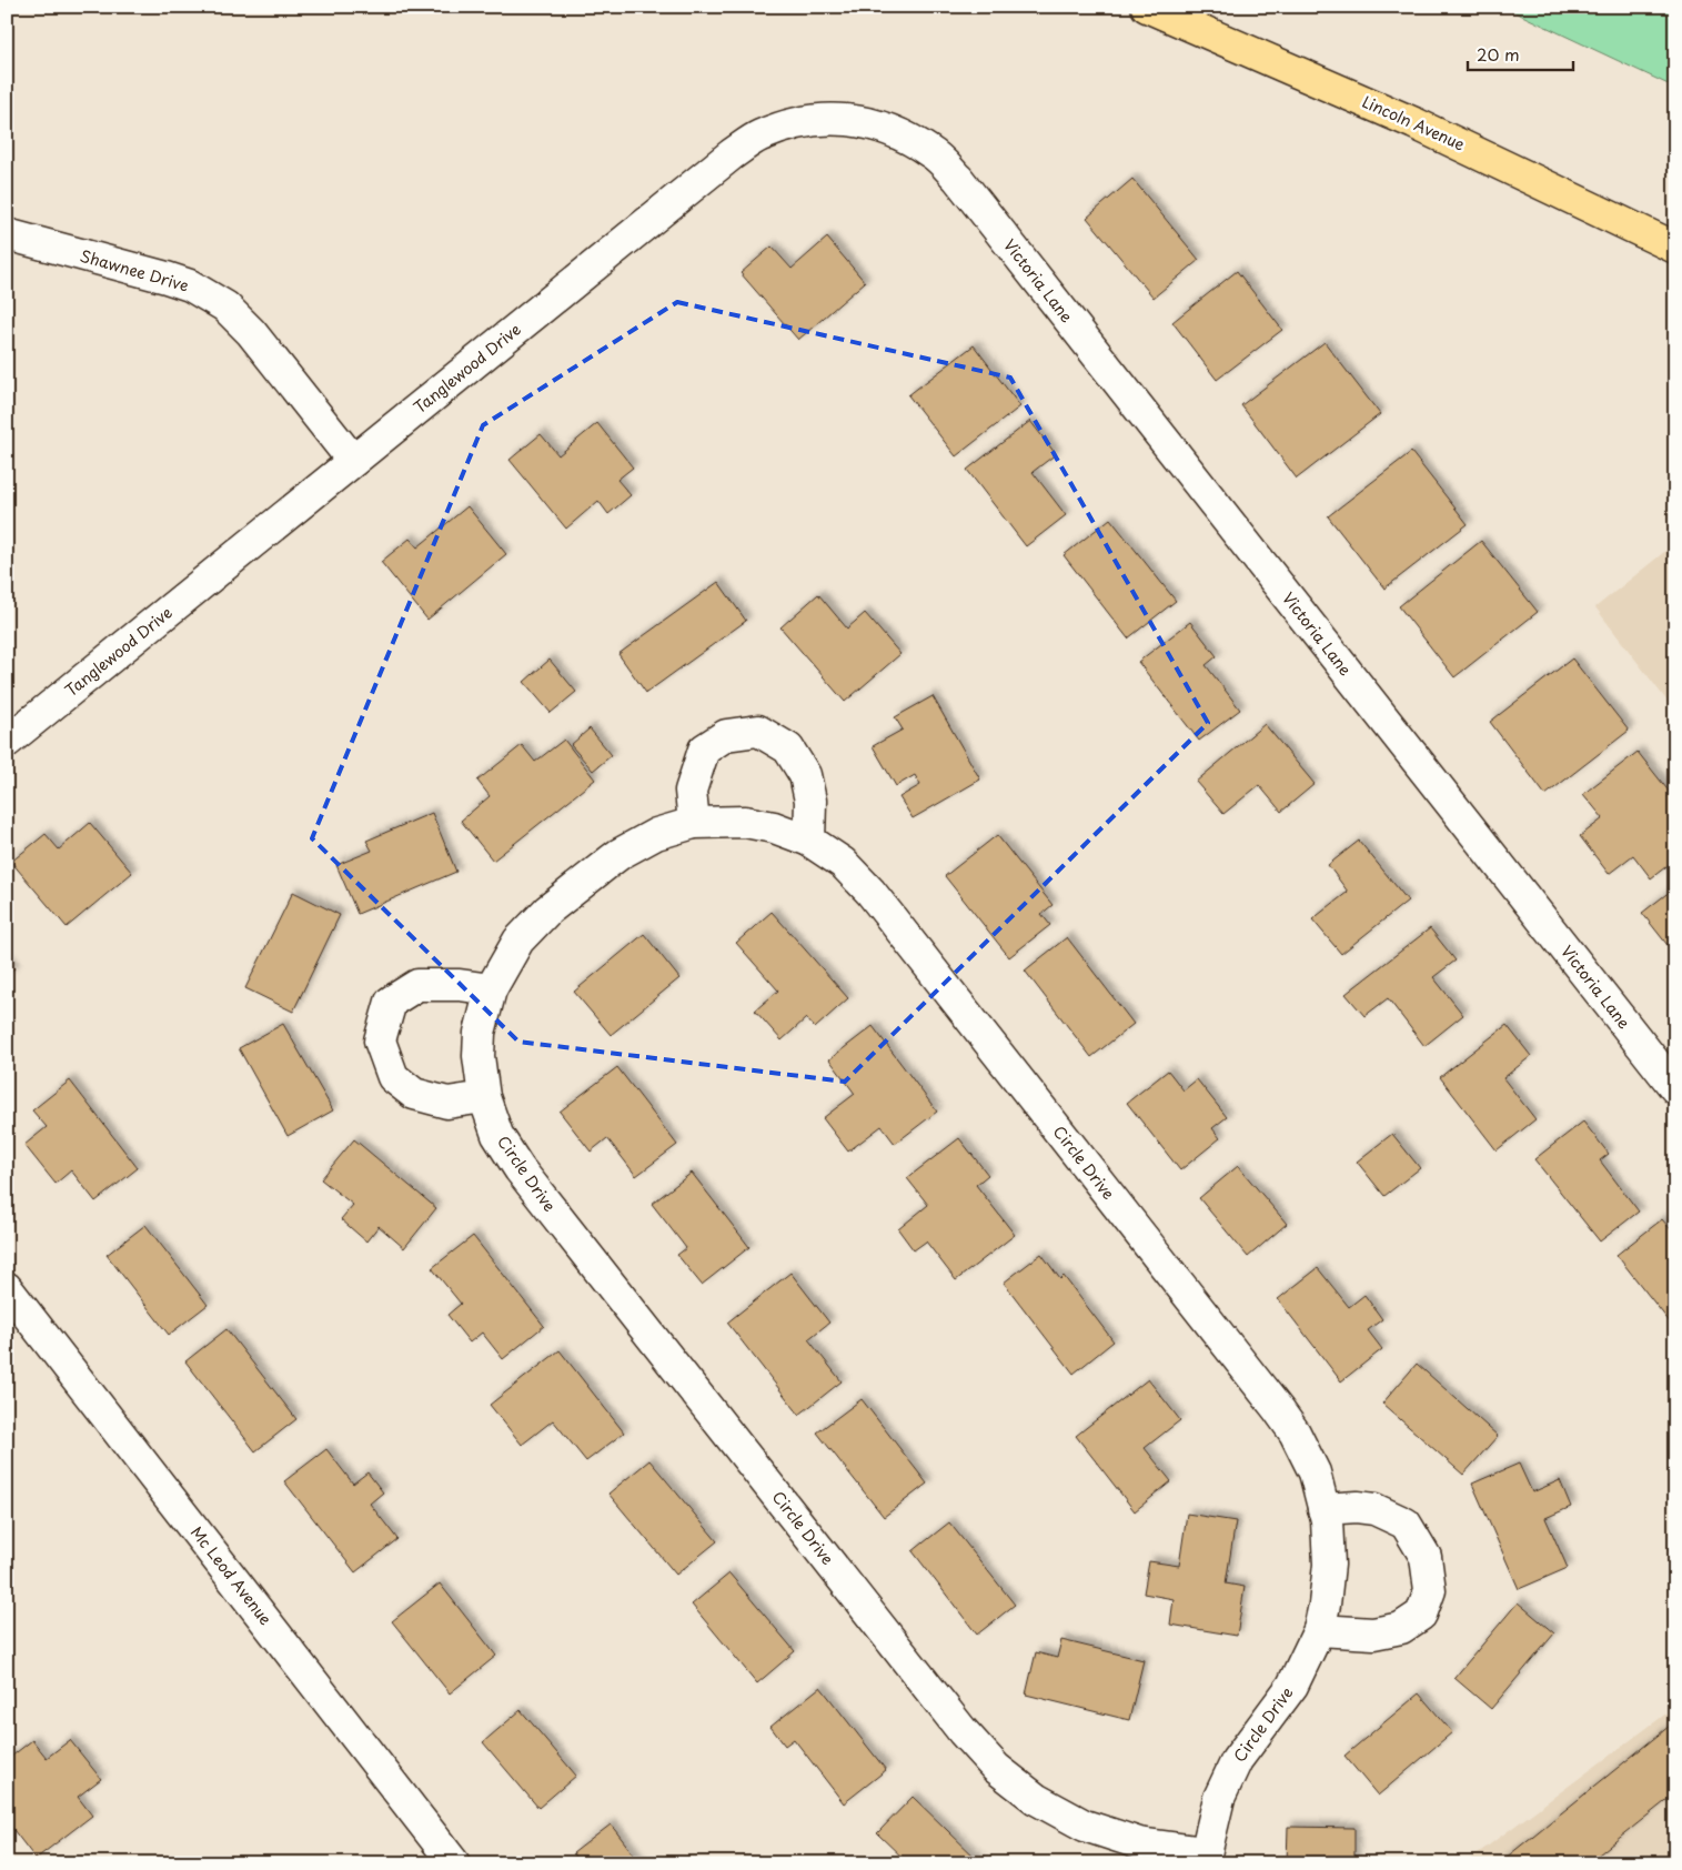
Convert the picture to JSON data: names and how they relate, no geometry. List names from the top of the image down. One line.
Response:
{"streets":{"main road":["Lincoln Avenue"],"street":["Shawnee Drive","Victoria Lane","Tanglewood Drive","Circle Drive","Mc Leod Avenue"]},"crossings":[["Shawnee Drive","Tanglewood Drive"],["Victoria Lane","Tanglewood Drive"]],"scale_bar":"20 m"}
